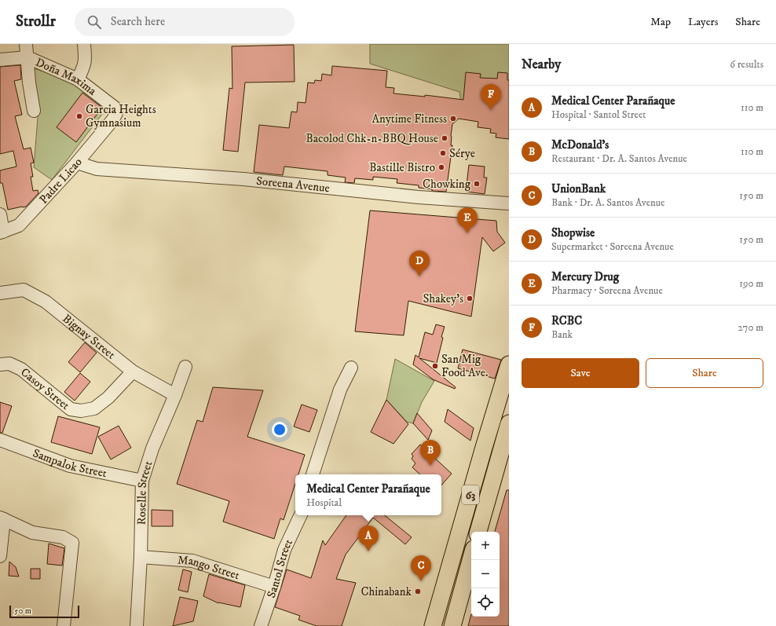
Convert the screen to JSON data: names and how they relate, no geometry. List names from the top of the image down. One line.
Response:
{"streets":{"main road":["63"],"street":["Doña Maxima","Padre Licao","Soreena Avenue","Bignay Street","Casoy Street","Sampalok Street","Roselle Street","Mango Street","Santol Street"]},"crossings":[["Doña Maxima","Padre Licao"],["Padre Licao","Soreena Avenue"],["Bignay Street","Casoy Street"],["Bignay Street","Roselle Street"],["Sampalok Street","Roselle Street"],["Roselle Street","Mango Street"],["Mango Street","Santol Street"]],"places":["Garcia Heights Gymnasium","Anytime Fitness","Bacolod Chk-n-BBQ House","Sérye","Bastille Bistro","Chowking","Shakey's","San Mig Food Ave.","Chinabank"],"scale_bar":"50 m","page":{"header":"Strollr","search":"Search here","nav":["Map","Layers","Share"],"heading":["Nearby","6 results"],"pins":["F","E","D","B","A","C"],"list":[{"mark":"A","name":"Medical Center Parañaque","note":"Hospital · Santol Street","value":"110 m"},{"mark":"B","name":"McDonald's","note":"Restaurant · Dr. A. Santos Avenue","value":"110 m"},{"mark":"C","name":"UnionBank","note":"Bank · Dr. A. Santos Avenue","value":"150 m"},{"mark":"D","name":"Shopwise","note":"Supermarket · Soreena Avenue","value":"150 m"},{"mark":"E","name":"Mercury Drug","note":"Pharmacy · Soreena Avenue","value":"190 m"},{"mark":"F","name":"RCBC","note":"Bank","value":"270 m"}],"buttons":["Save","Share"],"popup":["Medical Center Parañaque","Hospital"],"map_buttons":["+","−"],"scale":"50 m"}}
